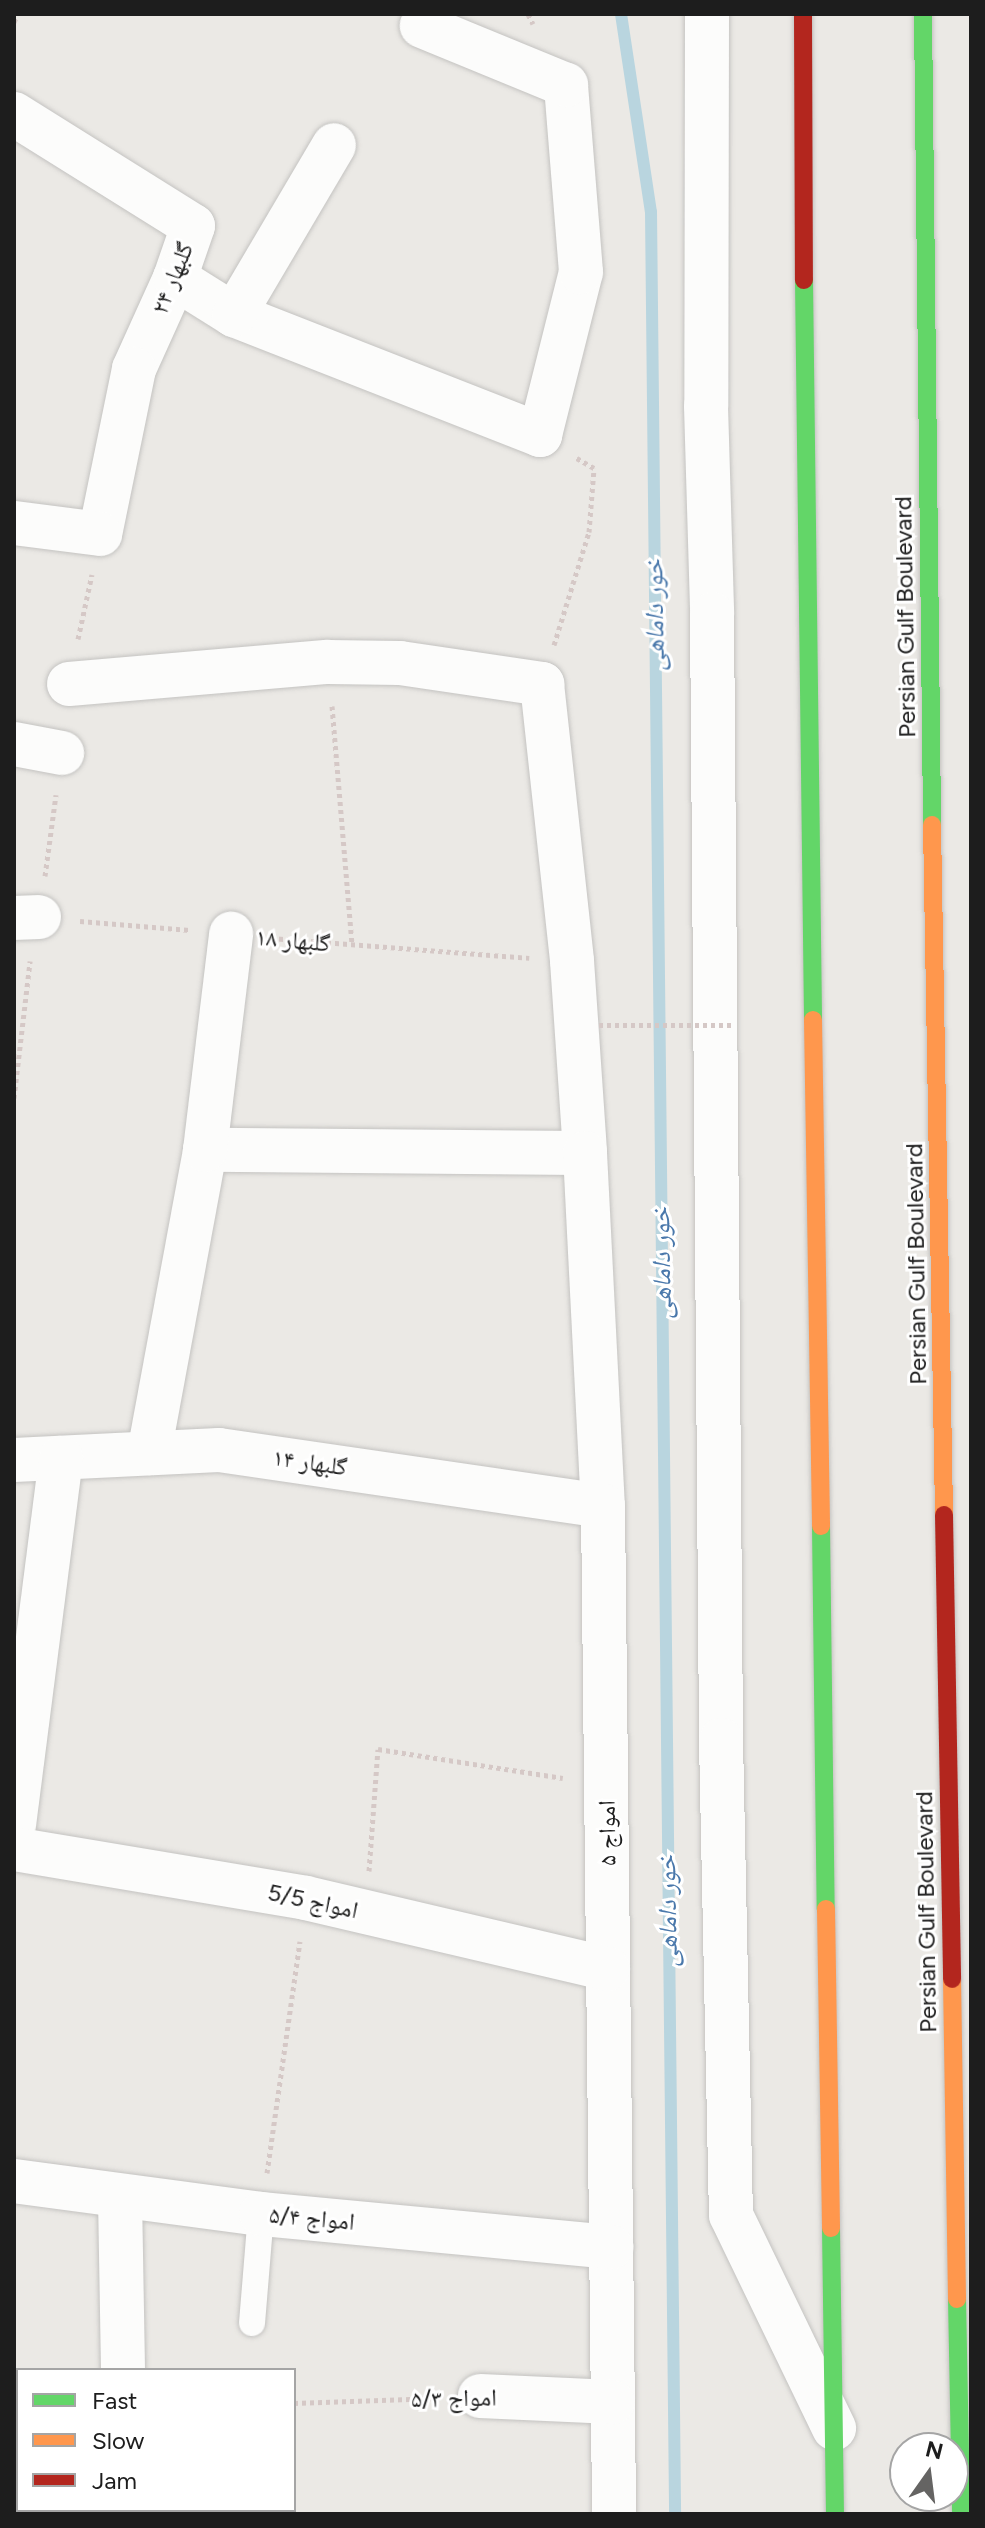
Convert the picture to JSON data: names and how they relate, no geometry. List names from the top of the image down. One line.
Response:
{"streets":{"main road":["Persian Gulf Boulevard"],"street":["گلبهار ۲۴","گلبهار ۱۴","امواج ۵","امواج 5/5","امواج ۵/۴","امواج ۵/۳"],"path":["گلبهار ۱۸"]},"crossings":[["گلبهار ۱۸","امواج ۵"],["گلبهار ۱۴","امواج ۵"],["امواج ۵","امواج 5/5"],["امواج ۵","امواج ۵/۴"],["امواج ۵","امواج ۵/۳"]],"water":["خور داماهی"],"legend":["Fast","Slow","Jam"],"north":"top"}
